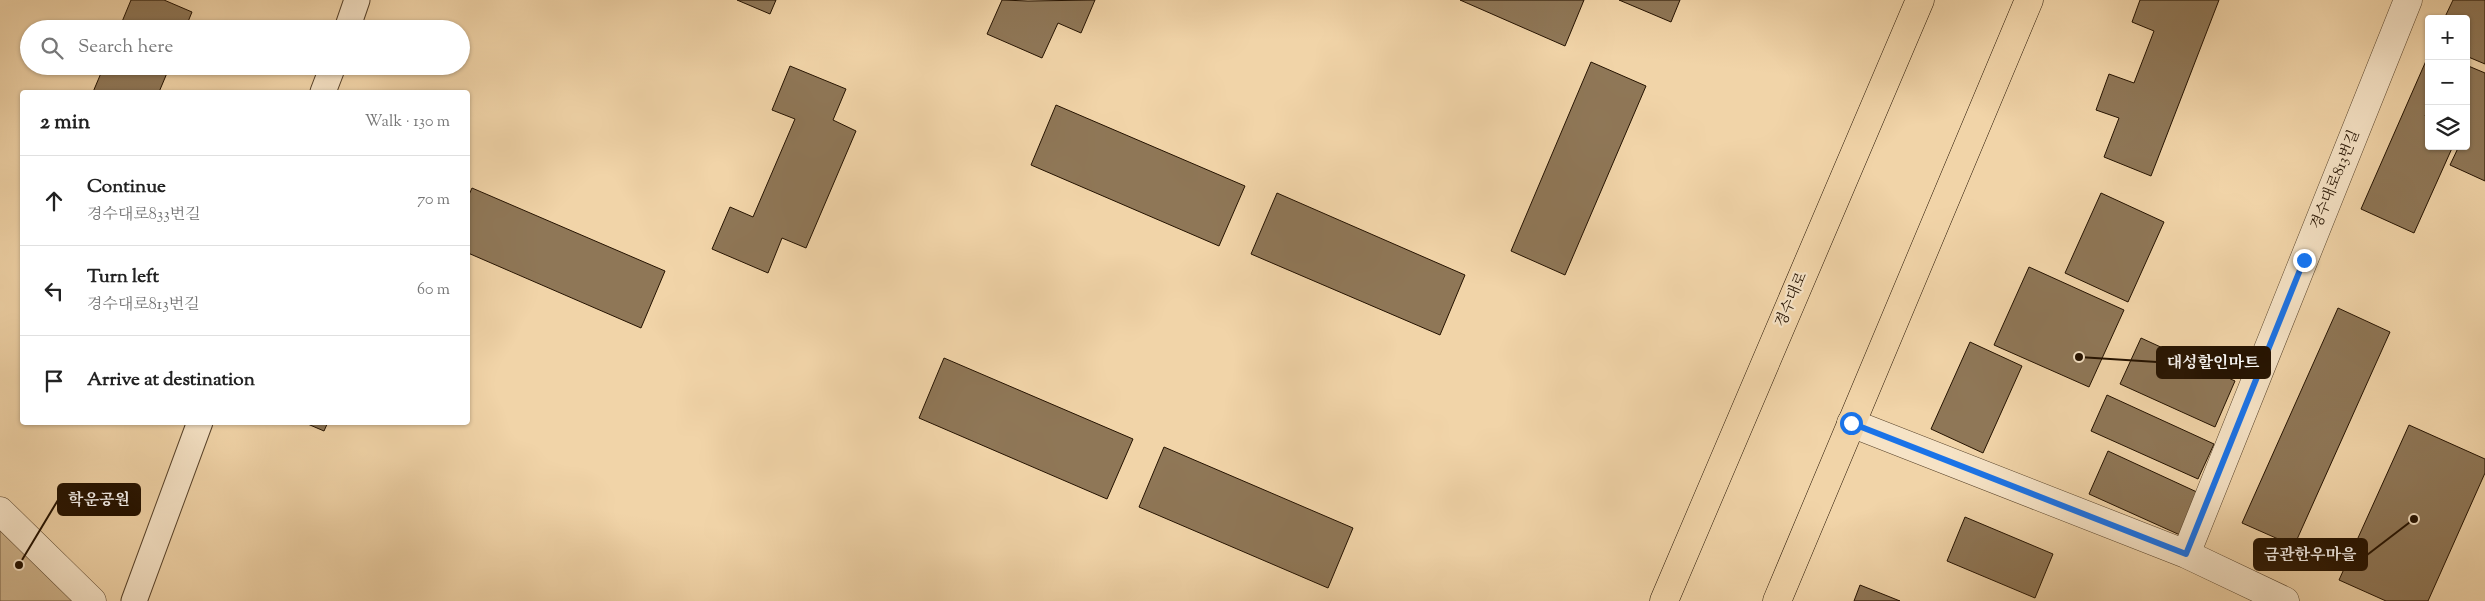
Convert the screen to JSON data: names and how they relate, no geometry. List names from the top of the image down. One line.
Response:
{"streets":{"main road":["경수대로"],"street":["경수대로813번길"]},"places":["대성할인마트","금관한우마을","학운공원"],"page":{"map_buttons":["+","−"],"search":"Search here","heading":["2 min","Walk · 130 m"],"list":[["Continue","경수대로833번길","70 m"],["Turn left","경수대로813번길","60 m"],"Arrive at destination"]}}
